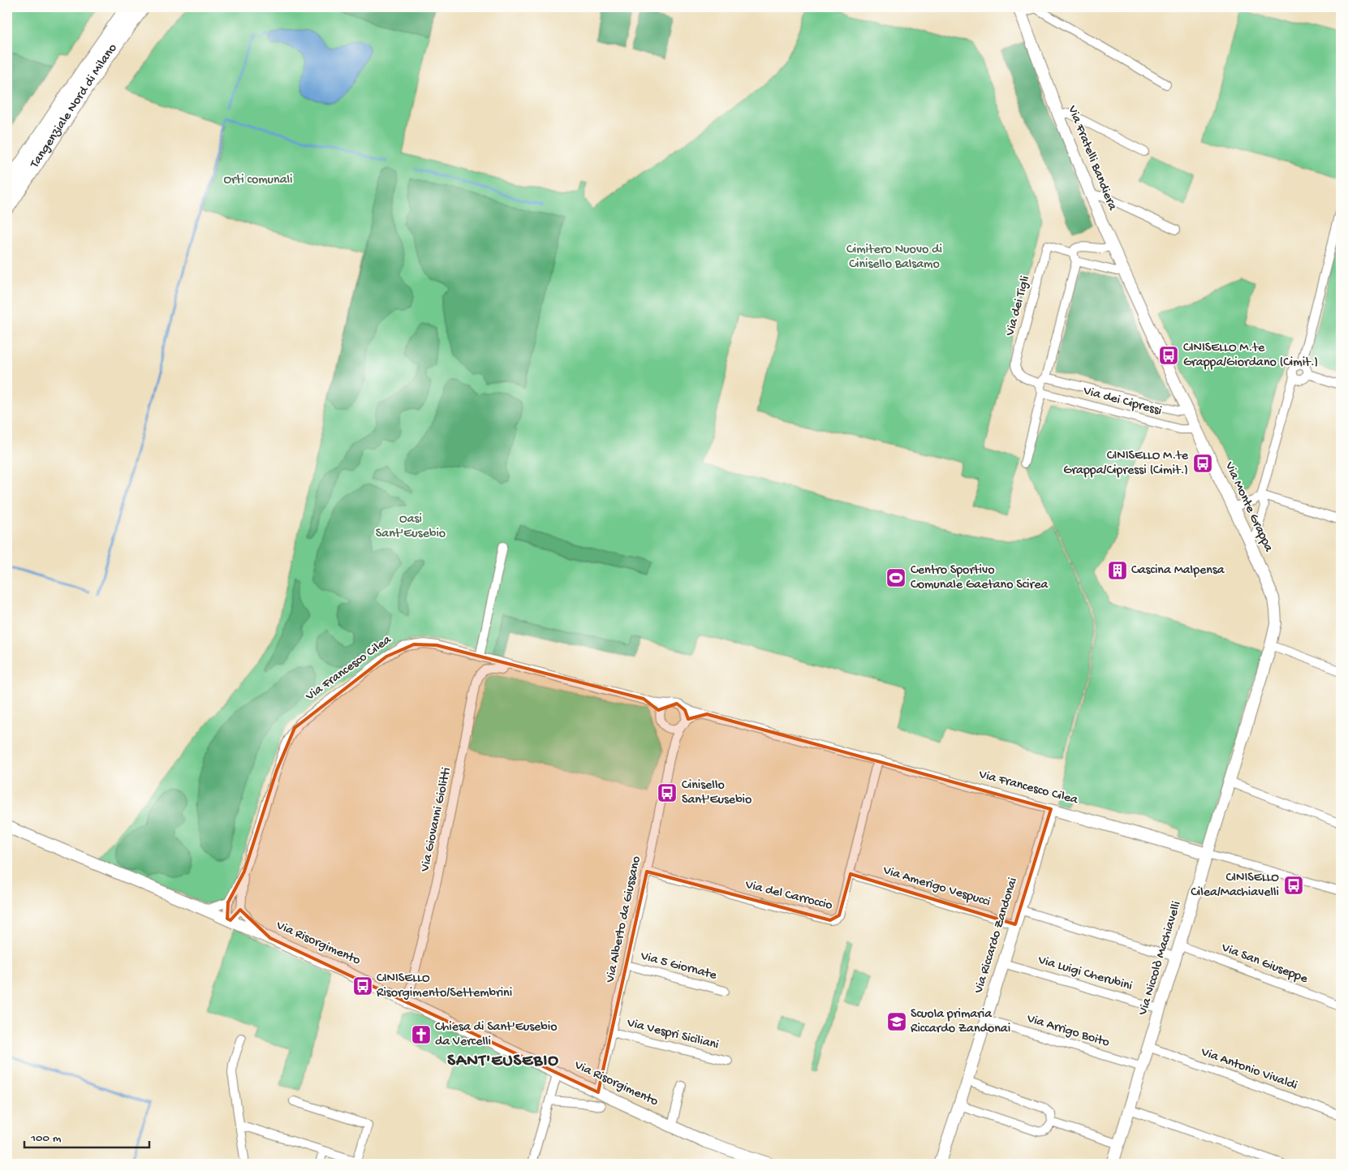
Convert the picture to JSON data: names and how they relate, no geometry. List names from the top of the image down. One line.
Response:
{"streets":{"highway":["Tangenziale Nord di Milano"],"street":["Via Fratelli Bandiera","Via dei Tigli","Via dei Cipressi","Via Monte Grappa","Via Francesco Cilea","Via Giovanni Giolitti","Via Amerigo Vespucci","Via del Carroccio","Via Alberto da Giussano","Via Riccardo Zandonai","Via Risorgimento","Via Niccolò Machiavelli","Via San Giuseppe","Via 5 Giornate","Via Luigi Cherubini","Via Arrigo Boito","Via Vespri Siciliani","Via Antonio Vivaldi"]},"crossings":[["Via Fratelli Bandiera","Via dei Tigli"],["Via Fratelli Bandiera","Via Monte Grappa"],["Via dei Tigli","Via dei Cipressi"],["Via dei Cipressi","Via Monte Grappa"],["Via Monte Grappa","Via Niccolò Machiavelli"],["Via Francesco Cilea","Via Giovanni Giolitti"],["Via Francesco Cilea","Via del Carroccio"],["Via Francesco Cilea","Via Alberto da Giussano"],["Via Francesco Cilea","Via Riccardo Zandonai"],["Via Francesco Cilea","Via Risorgimento"],["Via Francesco Cilea","Via Niccolò Machiavelli"],["Via Giovanni Giolitti","Via Risorgimento"],["Via Amerigo Vespucci","Via del Carroccio"],["Via Amerigo Vespucci","Via Riccardo Zandonai"],["Via del Carroccio","Via Alberto da Giussano"],["Via Alberto da Giussano","Via Risorgimento"],["Via Alberto da Giussano","Via 5 Giornate"],["Via Alberto da Giussano","Via Vespri Siciliani"],["Via Riccardo Zandonai","Via Luigi Cherubini"],["Via Riccardo Zandonai","Via Arrigo Boito"],["Via Niccolò Machiavelli","Via San Giuseppe"],["Via Niccolò Machiavelli","Via Luigi Cherubini"],["Via Niccolò Machiavelli","Via Arrigo Boito"],["Via Niccolò Machiavelli","Via Antonio Vivaldi"]],"districts":["SANT'EUSEBIO"],"parks":["Orti comunali","Cimitero Nuovo di Cinisello Balsamo","Oasi Sant'Eusebio"],"places":{"bus stop":["CINISELLO M.te Grappa/Giordano (Cimit.)","CINISELLO M.te Grappa/Cipressi (Cimit.)","Cinisello Sant'Eusebio","CINISELLO Cilea/Machiavelli","CINISELLO Risorgimento/Settembrini"],"building":["Cascina Malpensa"],"sports":["Centro Sportivo Comunale Gaetano Scirea"],"school or university":["Scuola primaria Riccardo Zandonai"],"church":["Chiesa di Sant'Eusebio da Vercelli"]},"scale_bar":"100 m"}
